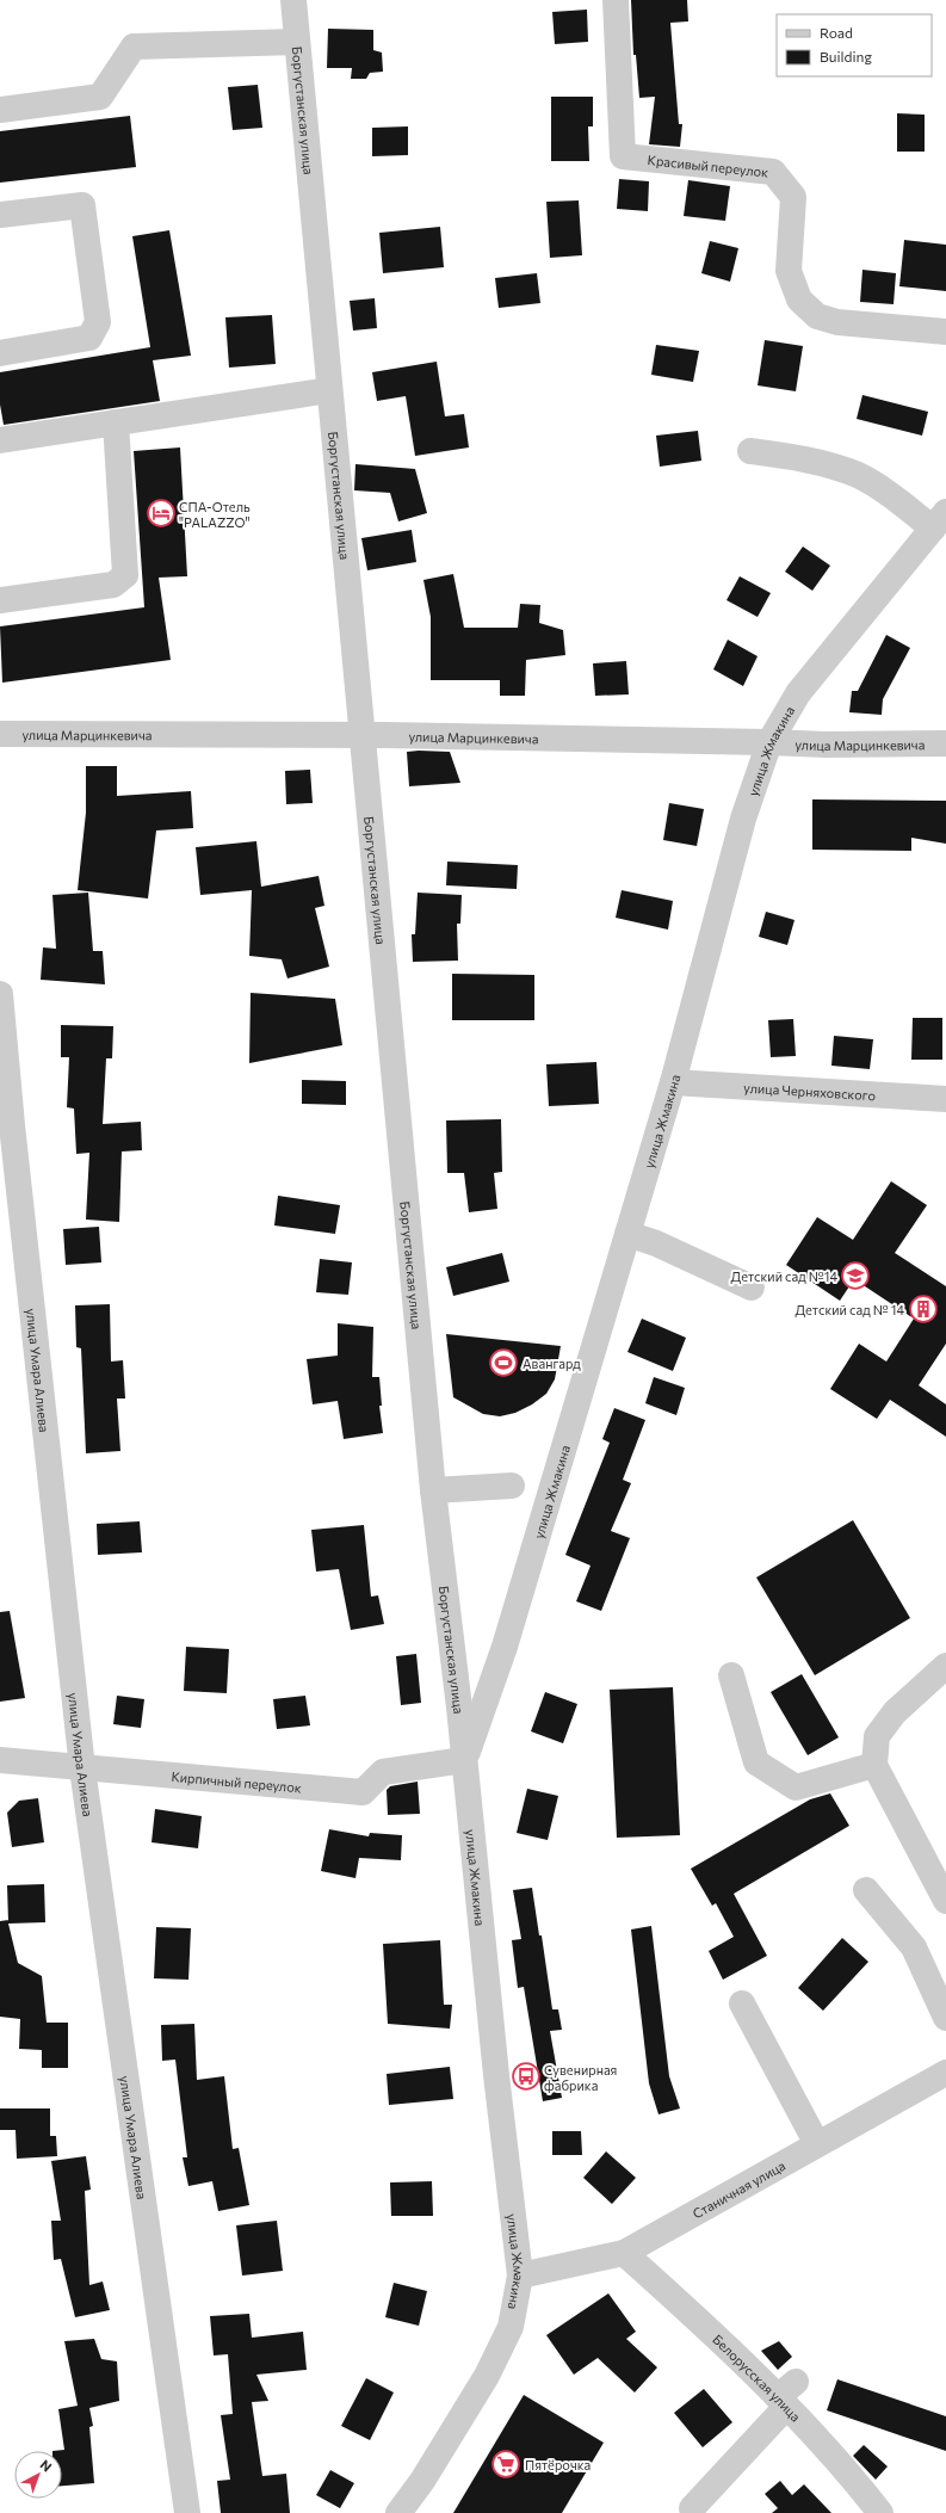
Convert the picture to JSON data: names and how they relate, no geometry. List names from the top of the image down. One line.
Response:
{"streets":{"street":["Боргустанская улица","Красивый переулок","улица Марцинкевича","улица Жмакина","улица Черняховского","улица Умара Алиева","Кирпичный переулок","Станичная улица","Белорусская улица"]},"crossings":[["Боргустанская улица","улица Марцинкевича"],["Боргустанская улица","улица Жмакина"],["Боргустанская улица","Кирпичный переулок"],["улица Марцинкевича","улица Жмакина"],["улица Жмакина","улица Черняховского"],["улица Жмакина","Кирпичный переулок"],["улица Жмакина","Станичная улица"],["улица Умара Алиева","Кирпичный переулок"],["Станичная улица","Белорусская улица"]],"places":{"hotel":["СПА-Отель \"PALAZZO\""],"school or university":["Детский сад №14"],"building":["Детский сад № 14"],"sports":["Авангард"],"bus stop":["Сувенирная фабрика"],"supermarket":["Пятёрочка"]},"legend":["Road","Building"],"north":"top right"}
